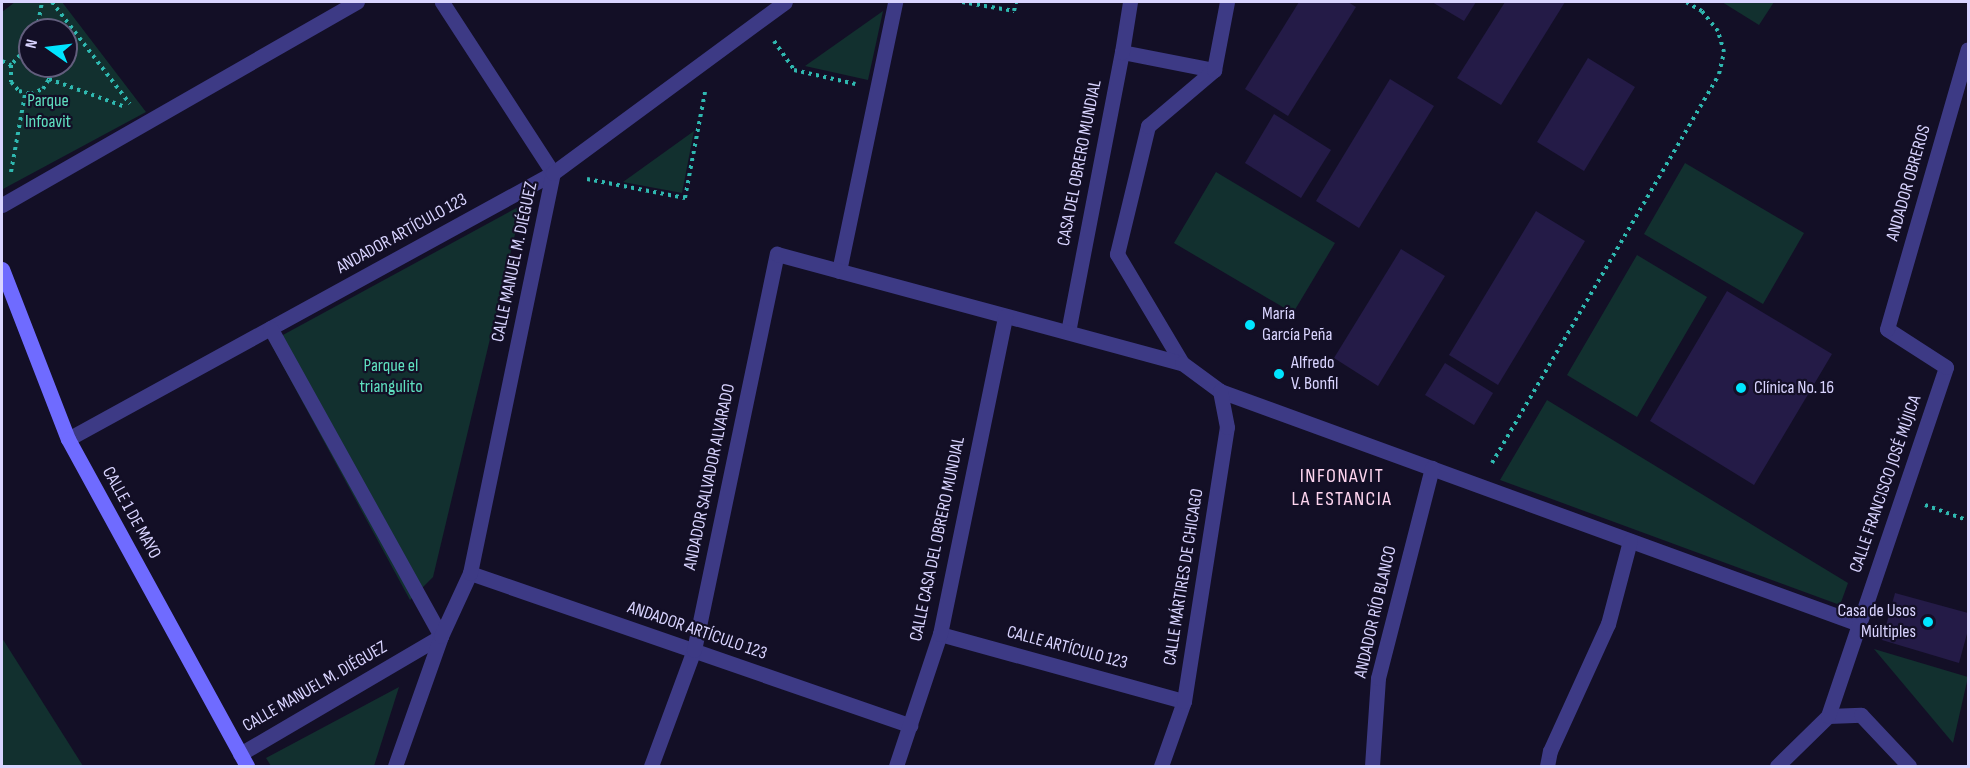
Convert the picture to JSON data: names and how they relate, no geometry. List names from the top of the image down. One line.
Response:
{"streets":{"street":["CASA DEL OBRERO MUNDIAL","ANDADOR OBREROS","ANDADOR ARTÍCULO 123","CALLE MANUEL M. DIÉGUEZ","ANDADOR SALVADOR ALVARADO","CALLE FRANCISCO JOSÉ MÚJICA","CALLE 1 DE MAYO","CALLE CASA DEL OBRERO MUNDIAL","CALLE MÁRTIRES DE CHICAGO","ANDADOR RÍO BLANCO","CALLE ARTÍCULO 123"]},"crossings":[["CASA DEL OBRERO MUNDIAL","ANDADOR SALVADOR ALVARADO"],["ANDADOR OBREROS","CALLE FRANCISCO JOSÉ MÚJICA"],["ANDADOR ARTÍCULO 123","CALLE MANUEL M. DIÉGUEZ"],["ANDADOR ARTÍCULO 123","ANDADOR SALVADOR ALVARADO"],["ANDADOR ARTÍCULO 123","CALLE 1 DE MAYO"],["ANDADOR ARTÍCULO 123","CALLE CASA DEL OBRERO MUNDIAL"],["CALLE MANUEL M. DIÉGUEZ","CALLE 1 DE MAYO"],["ANDADOR SALVADOR ALVARADO","CALLE FRANCISCO JOSÉ MÚJICA"],["ANDADOR SALVADOR ALVARADO","CALLE CASA DEL OBRERO MUNDIAL"],["ANDADOR SALVADOR ALVARADO","CALLE MÁRTIRES DE CHICAGO"],["ANDADOR SALVADOR ALVARADO","ANDADOR RÍO BLANCO"],["CALLE CASA DEL OBRERO MUNDIAL","CALLE ARTÍCULO 123"],["CALLE MÁRTIRES DE CHICAGO","CALLE ARTÍCULO 123"]],"districts":["INFONAVIT LA ESTANCIA"],"parks":["Parque Infoavit","Parque el triangulito"],"places":["María García Peña","Alfredo V. Bonfil","Clínica No. 16","Casa de Usos Múltiples"],"north":"left"}
